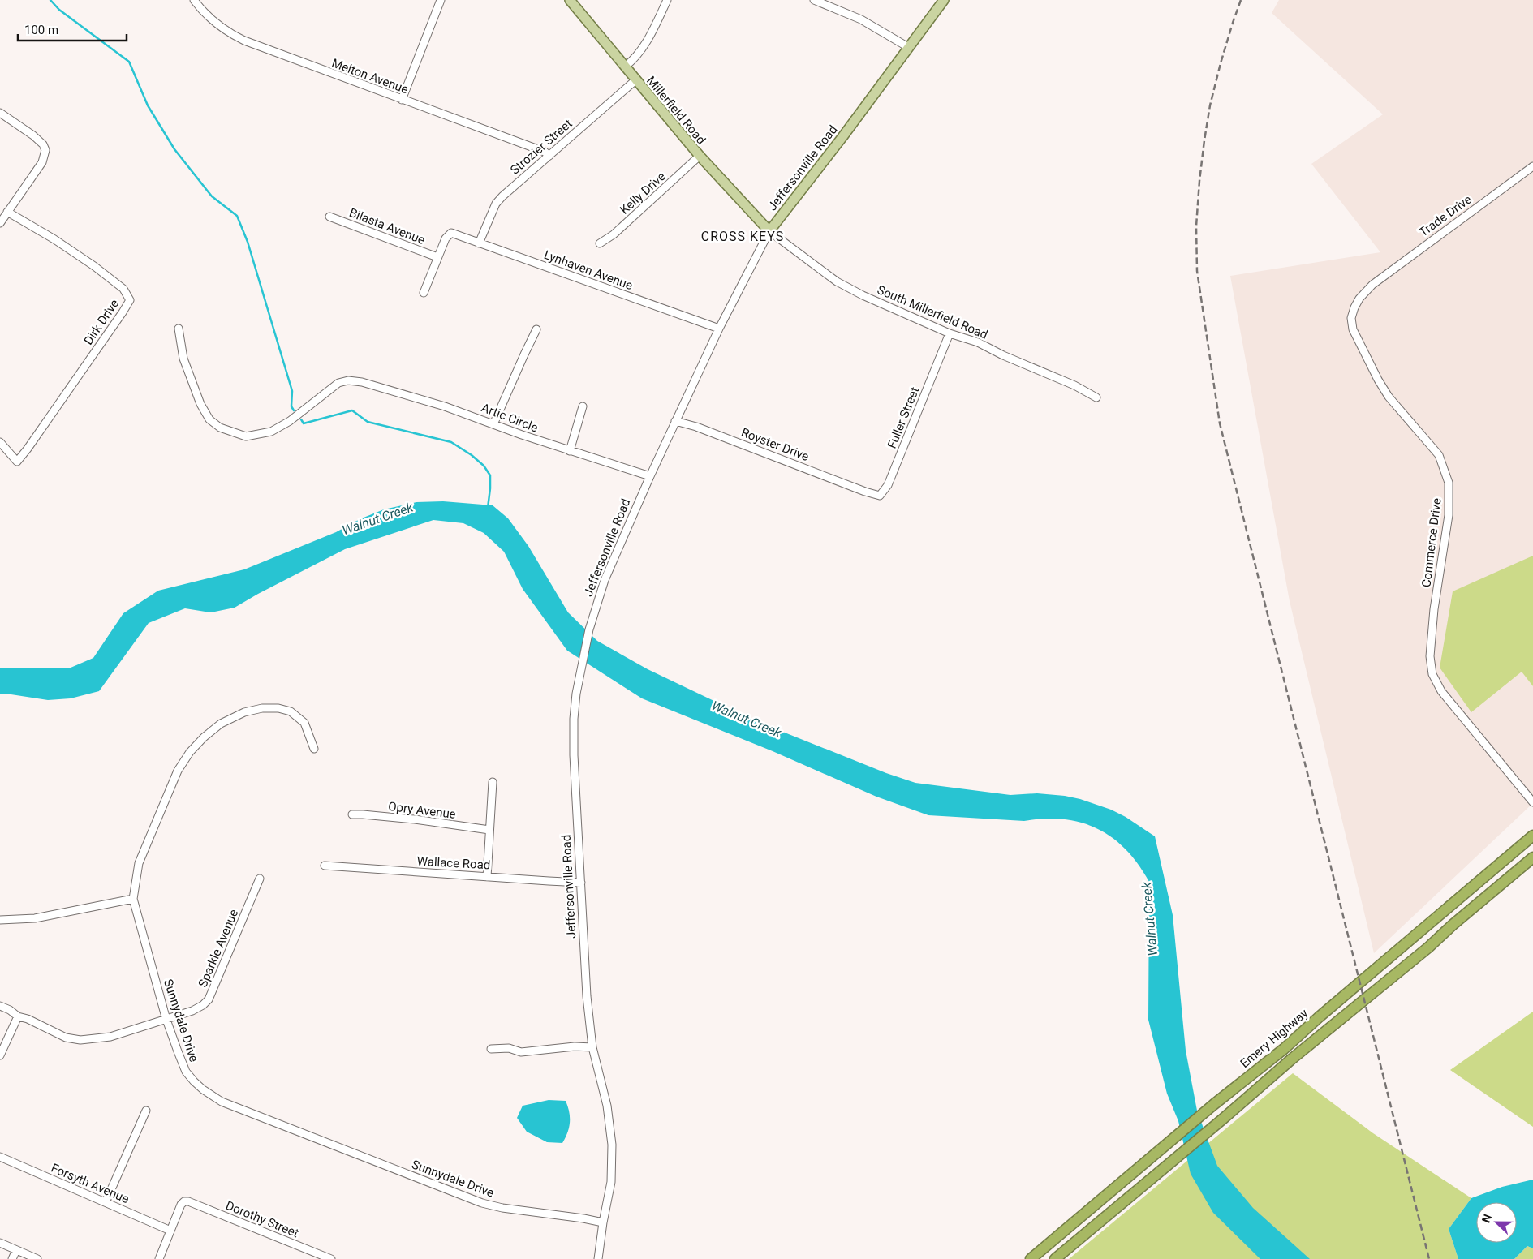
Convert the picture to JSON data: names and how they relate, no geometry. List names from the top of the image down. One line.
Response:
{"streets":{"highway":["Emery Highway"],"main road":["Millerfield Road","Jeffersonville Road"],"street":["Melton Avenue","Strozier Street","Kelly Drive","Trade Drive","Bilasta Avenue","Lynhaven Avenue","South Millerfield Road","Dirk Drive","Artic Circle","Fuller Street","Royster Drive","Commerce Drive","Opry Avenue","Wallace Road","Sparkle Avenue","Sunnydale Drive","Forsyth Avenue","Dorothy Street"]},"crossings":[["Melton Avenue","Strozier Street"],["Millerfield Road","Strozier Street"],["Millerfield Road","Jeffersonville Road"],["Millerfield Road","Kelly Drive"],["Millerfield Road","South Millerfield Road"],["Strozier Street","Lynhaven Avenue"],["Jeffersonville Road","Lynhaven Avenue"],["Jeffersonville Road","South Millerfield Road"],["Jeffersonville Road","Artic Circle"],["Jeffersonville Road","Royster Drive"],["Jeffersonville Road","Wallace Road"],["Jeffersonville Road","Sunnydale Drive"],["Trade Drive","Commerce Drive"],["Bilasta Avenue","Lynhaven Avenue"],["South Millerfield Road","Fuller Street"],["Fuller Street","Royster Drive"],["Sparkle Avenue","Sunnydale Drive"],["Forsyth Avenue","Dorothy Street"]],"districts":["CROSS KEYS"],"water":["Walnut Creek"],"scale_bar":"100 m","north":"left"}
